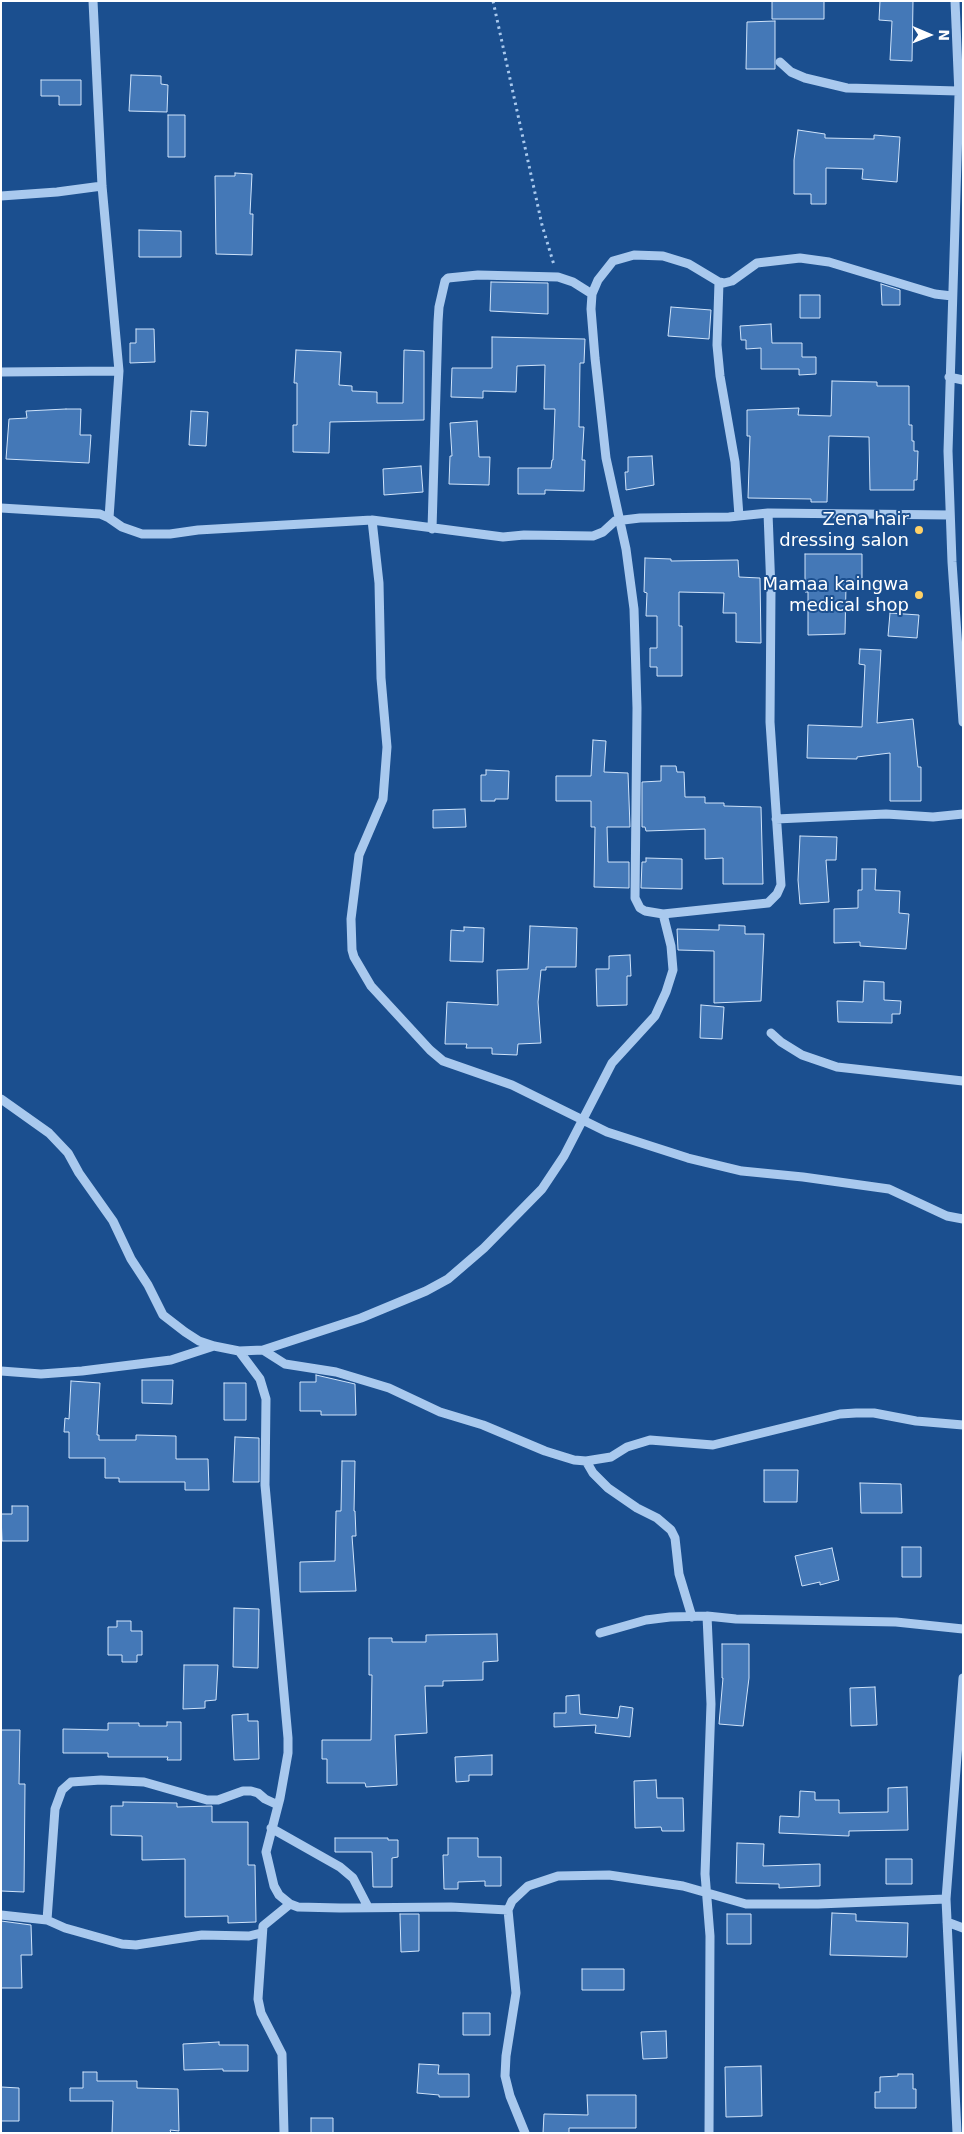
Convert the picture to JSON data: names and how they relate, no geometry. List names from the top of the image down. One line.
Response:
{"places":["Zena hair dressing salon","Mamaa kaingwa medical shop"],"north":"right"}
